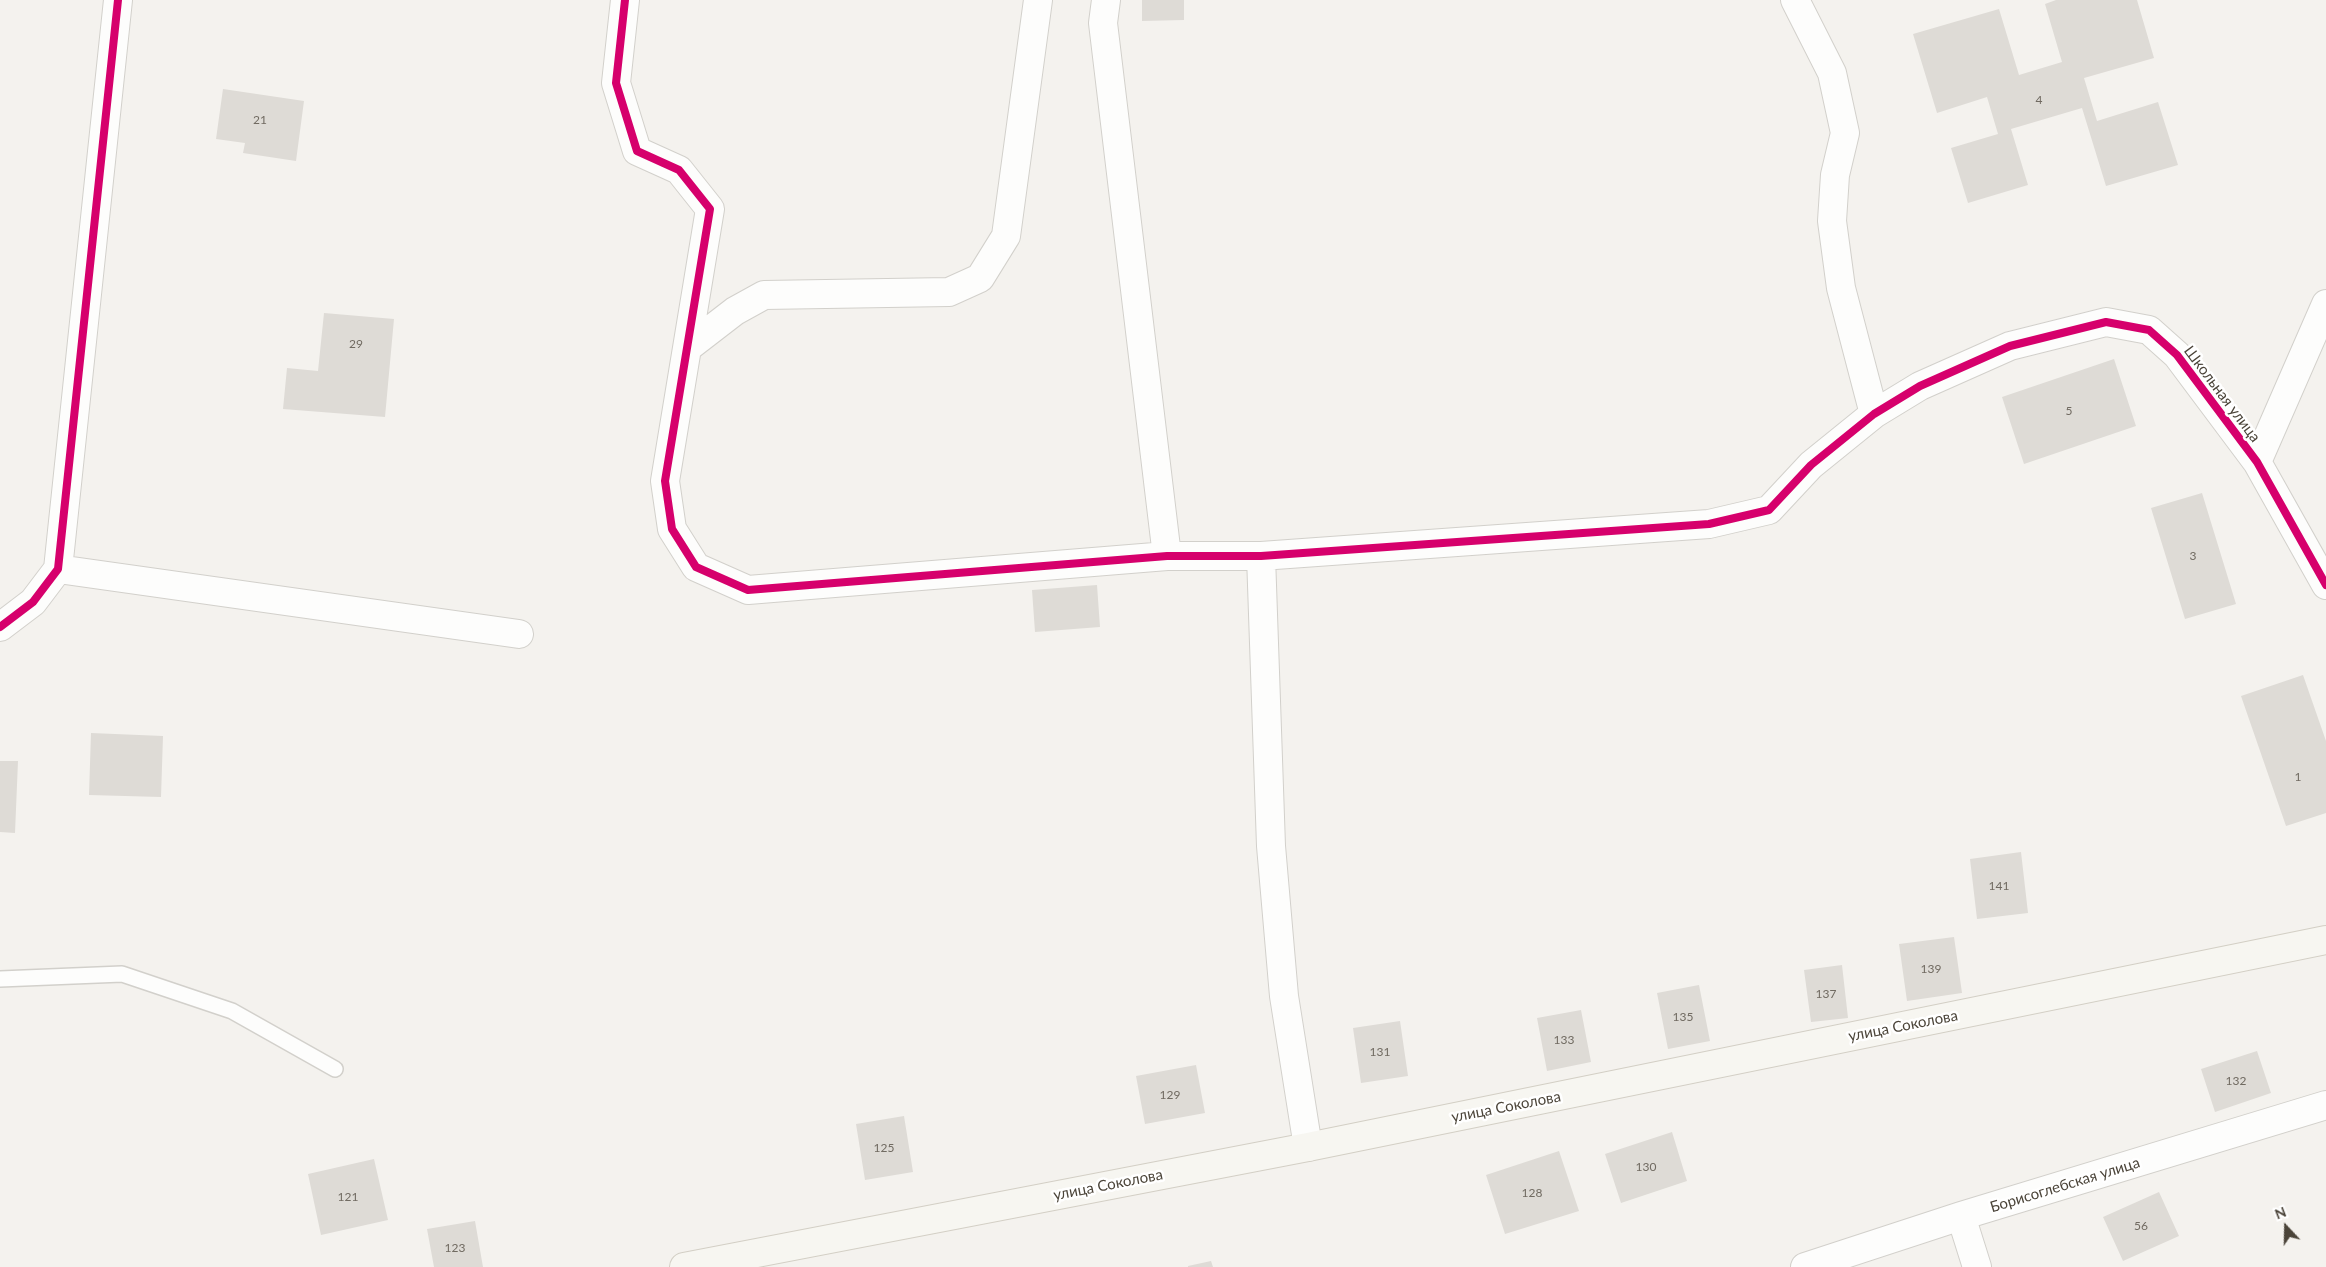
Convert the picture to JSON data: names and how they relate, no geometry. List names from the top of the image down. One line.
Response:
{"streets":{"main road":["улица Соколова"],"street":["Школьная улица","Борисоглебская улица"]},"house_numbers":["4","21","29","5","3","1","141","139","137","135","133","131","132","129","125","130","128","121","56","123"],"north":"top"}
